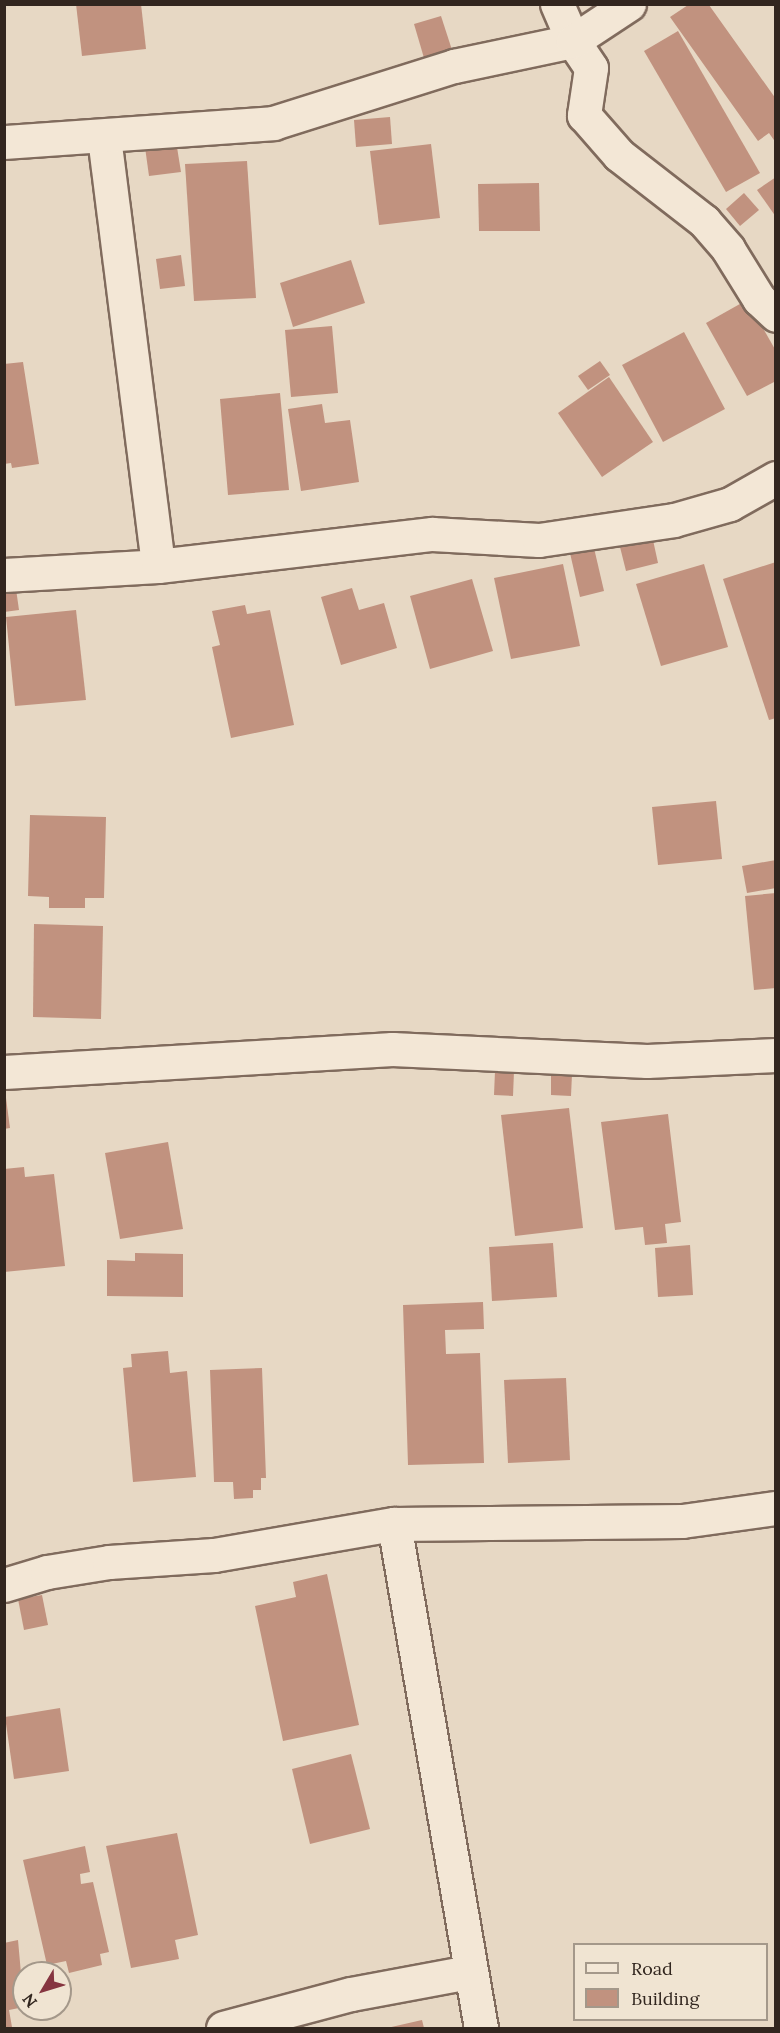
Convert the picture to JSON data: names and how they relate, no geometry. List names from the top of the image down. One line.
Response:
{"legend":["Road","Building"],"north":"bottom left"}
